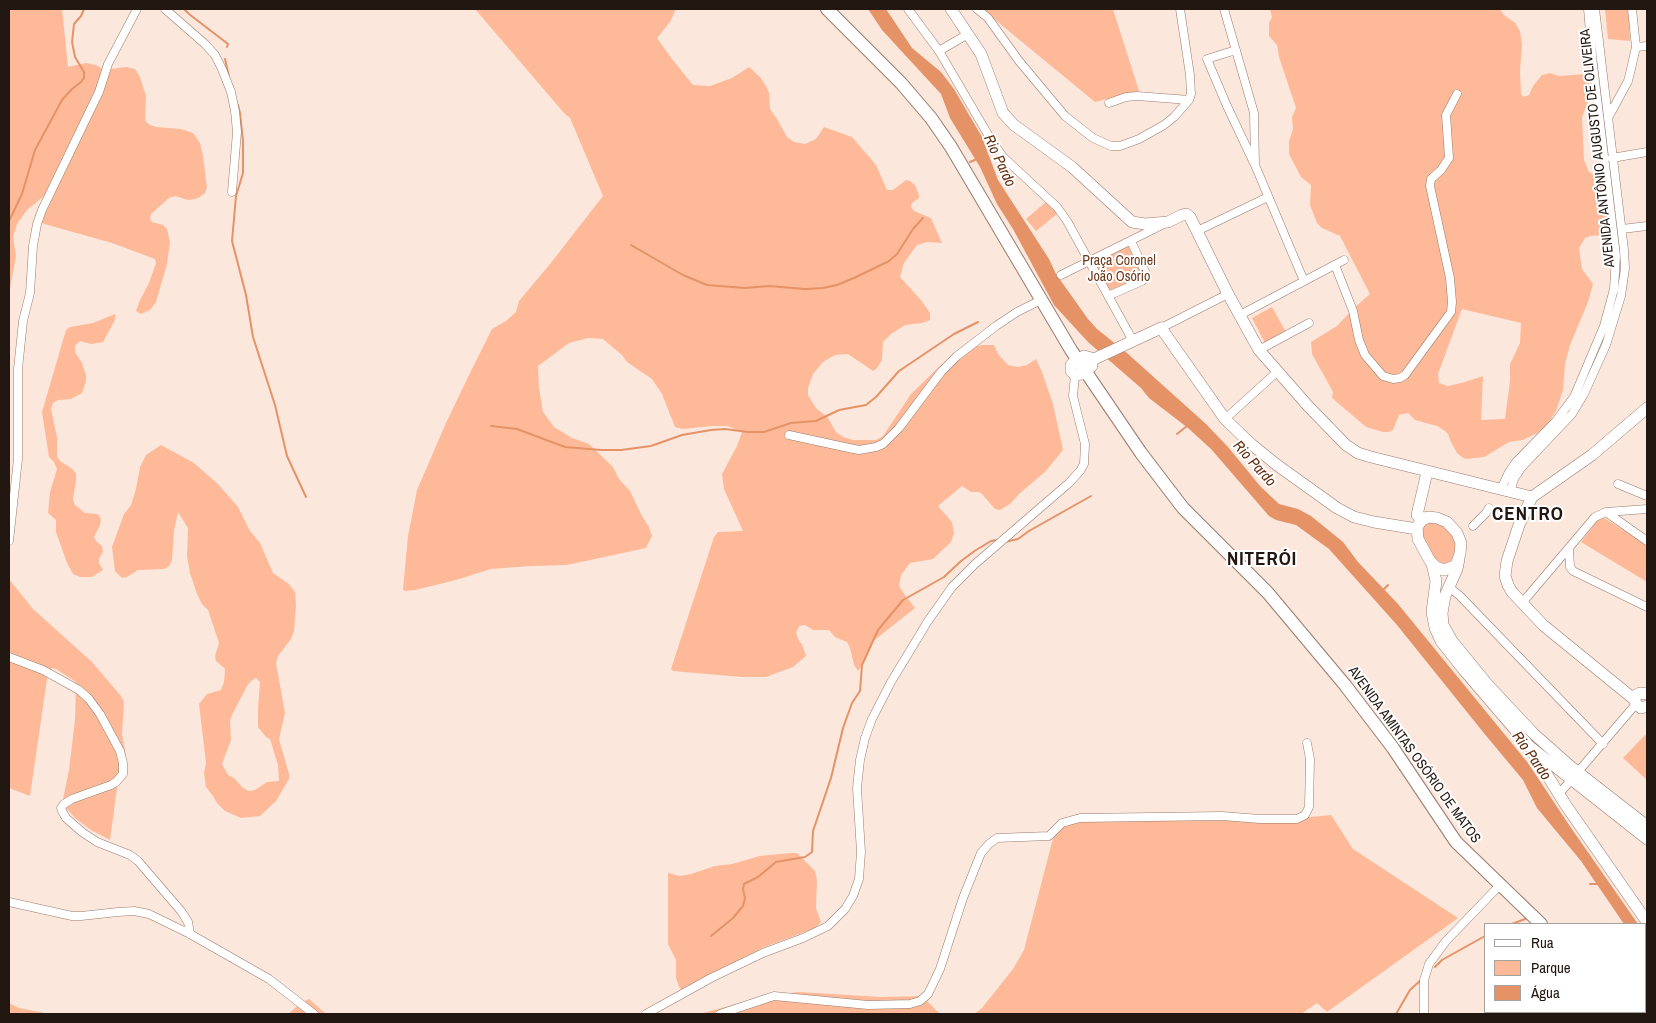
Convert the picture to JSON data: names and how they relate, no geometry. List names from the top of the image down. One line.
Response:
{"streets":{"main road":["AVENIDA AMINTAS OSÓRIO DE MATOS"],"street":["AVENIDA ANTÔNIO AUGUSTO DE OLIVEIRA"]},"districts":["CENTRO","NITERÓI"],"water":["Rio Pardo"],"parks":["Praça Coronel João Osório"],"legend":["Rua","Parque","Água"]}
